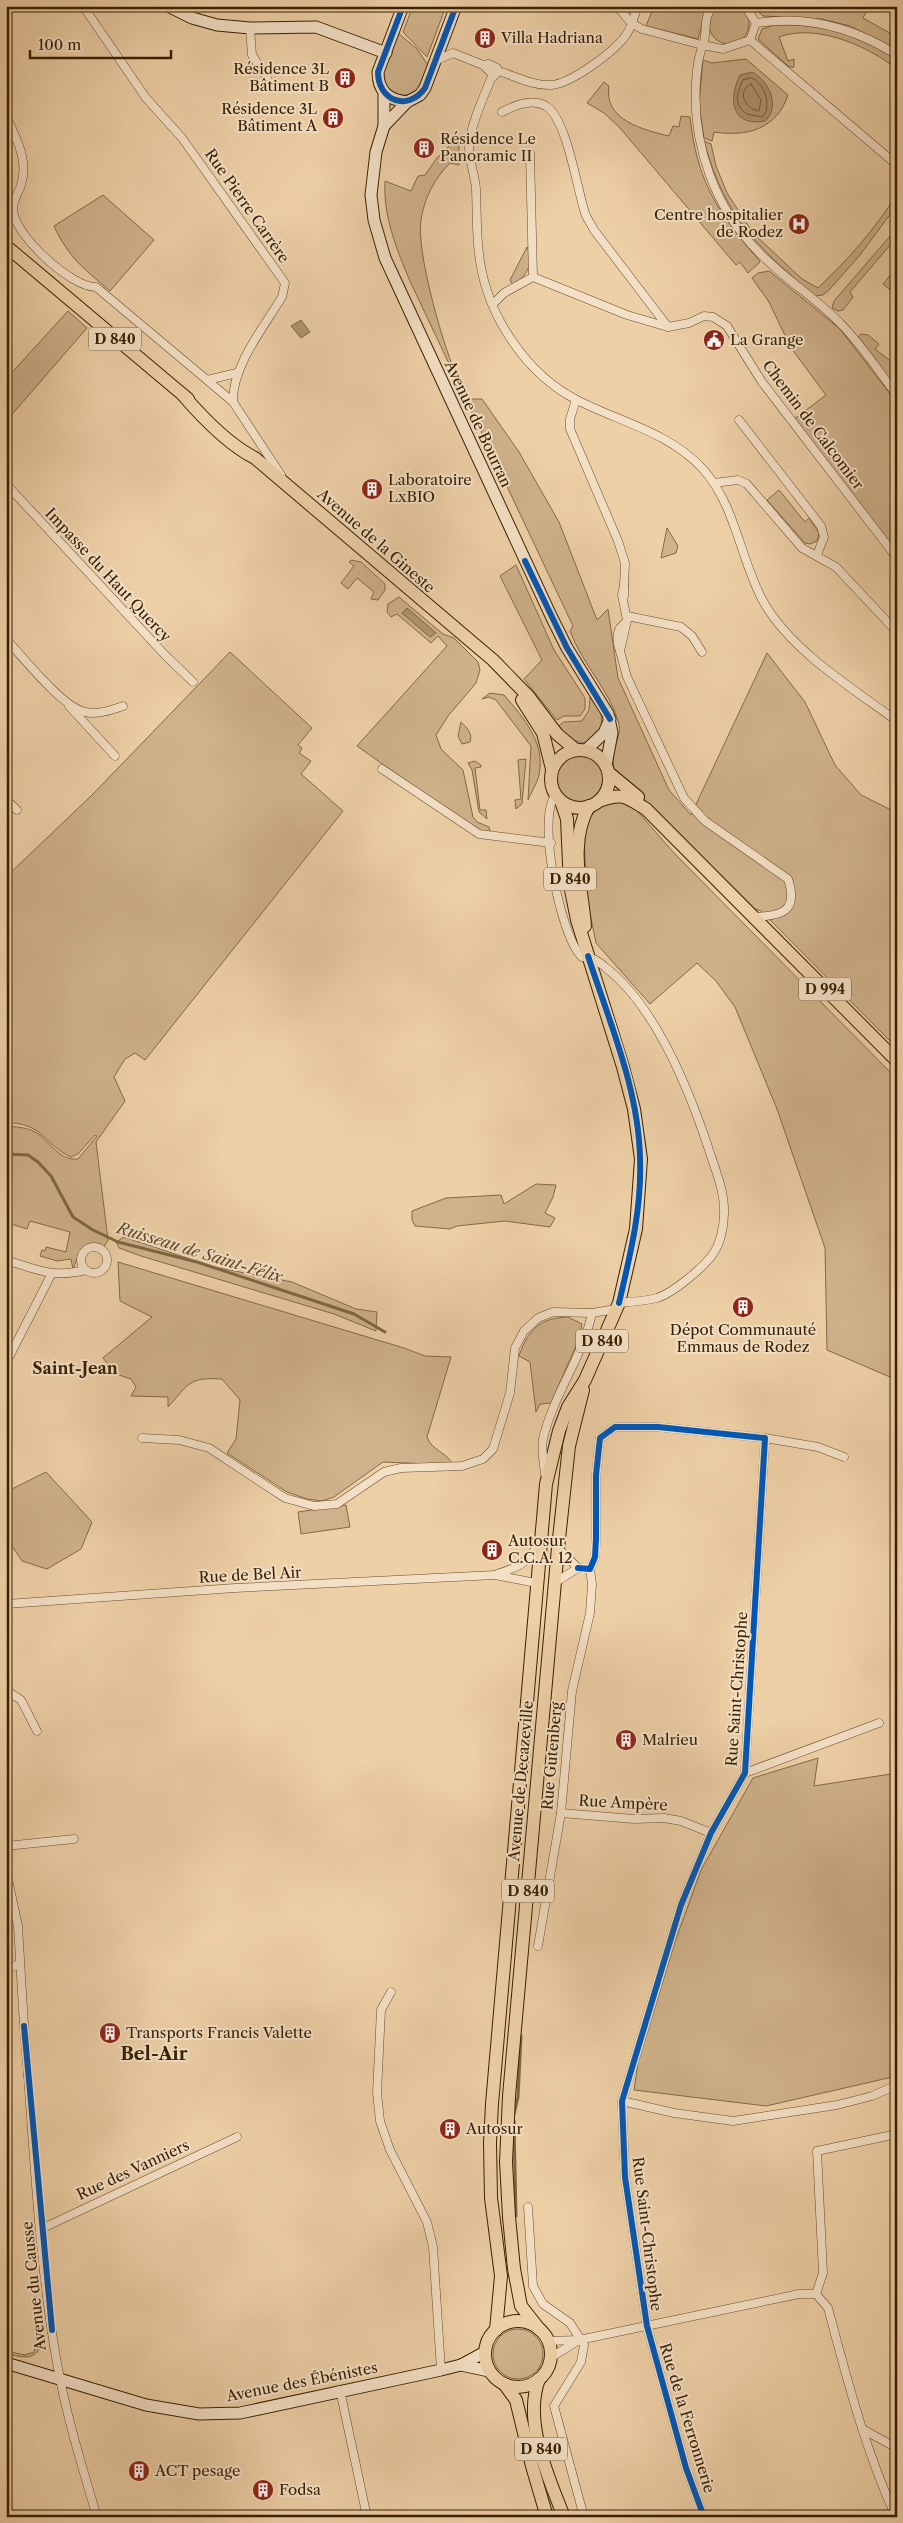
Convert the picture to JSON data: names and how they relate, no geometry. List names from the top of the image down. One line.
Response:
{"streets":{"main road":["D 840","Avenue de Bourran","Avenue de la Gineste","D 994","Avenue de Decazeville","Avenue des Ébénistes"],"street":["Rue Pierre Carrère","Chemin de Calcomier","Impasse du Haut Quercy","Rue de Bel Air","Rue Saint-Christophe","Rue Gutenberg","Rue Ampère","Rue des Vanniers","Avenue du Causse","Rue de la Ferronnerie"]},"crossings":[["D 840","Avenue de Bourran"],["D 840","Avenue de la Gineste"],["D 840","D 994"],["D 840","Avenue de Decazeville"],["D 840","Avenue des Ébénistes"],["Avenue de Bourran","D 994"],["Avenue de Bourran","Avenue de Decazeville"],["D 994","Avenue de Decazeville"],["Rue de Bel Air","Avenue de Decazeville"],["Rue Saint-Christophe","Rue Gutenberg"],["Rue Saint-Christophe","Rue Ampère"],["Rue Saint-Christophe","Rue de la Ferronnerie"],["Rue Gutenberg","Rue Ampère"],["Avenue de Decazeville","Avenue des Ébénistes"],["Rue des Vanniers","Avenue du Causse"],["Avenue du Causse","Avenue des Ébénistes"]],"districts":["Saint-Jean","Bel-Air"],"water":["Ruisseau de Saint-Félix"],"places":{"building":["Villa Hadriana","Résidence 3L Bâtiment B","Résidence 3L Bâtiment A","Résidence Le Panoramic II","Laboratoire LxBIO","Dépot Communauté Emmaus de Rodez","Autosur C.C.A. 12","Malrieu","Transports Francis Valette","Autosur","ACT pesage","Fodsa"],"hospital":["Centre hospitalier de Rodez"],"public building":["La Grange"]},"scale_bar":"100 m"}
